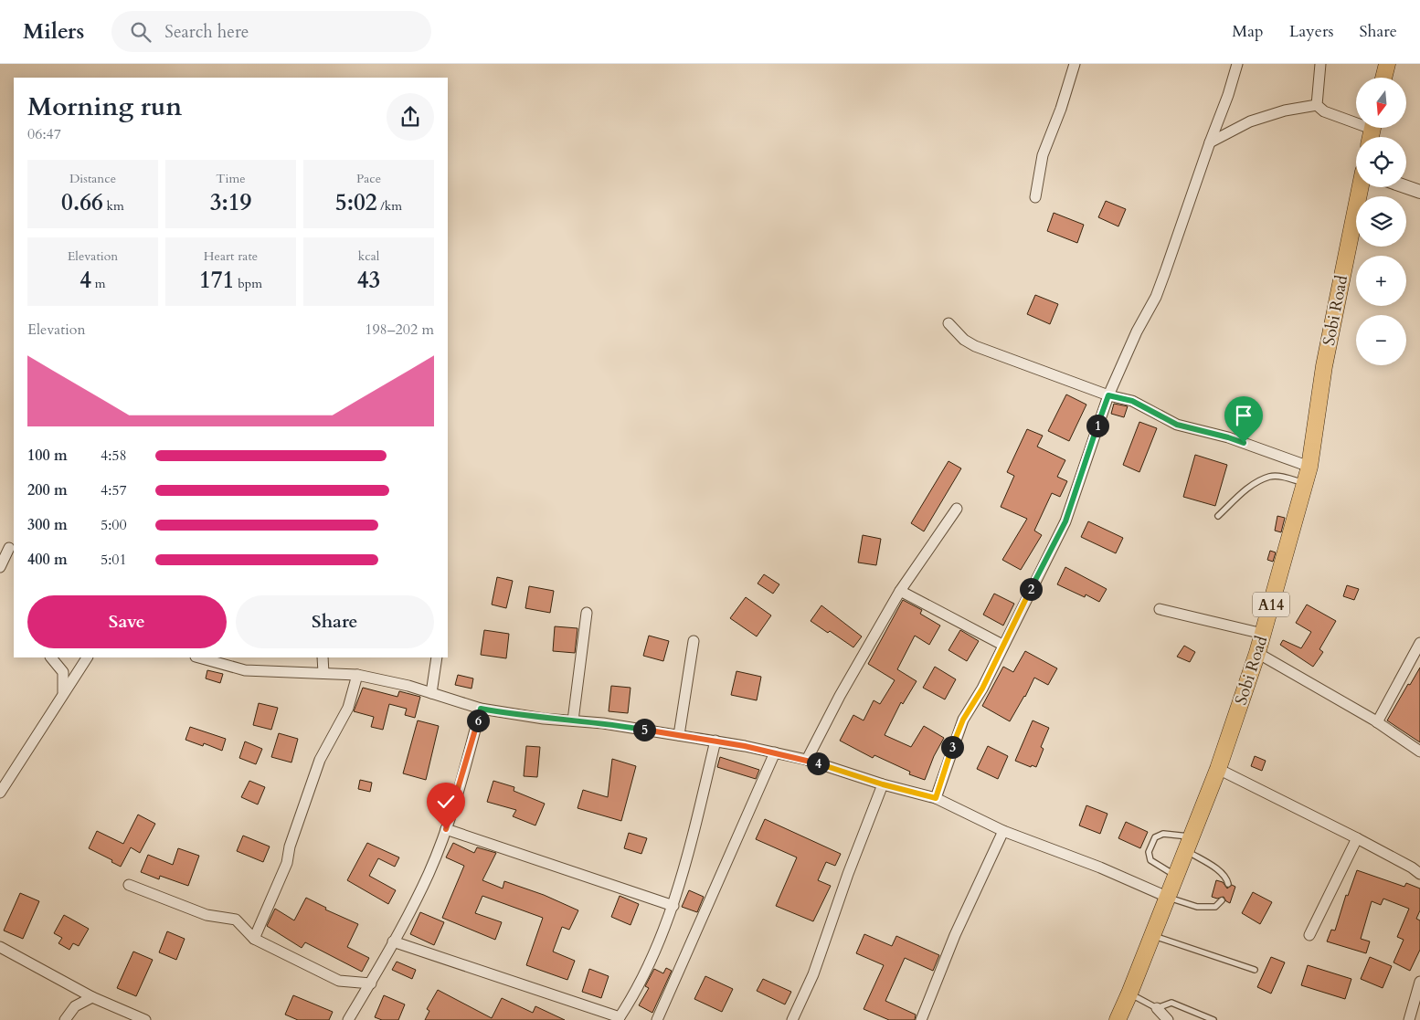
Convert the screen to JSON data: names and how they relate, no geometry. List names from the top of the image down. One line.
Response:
{"streets":{"highway":["Sobi Road","A14"]},"north":"bottom","page":{"header":"Milers","search":"Search here","nav":["Map","Layers","Share"],"map_buttons":["+","−"],"heading":["Morning run","06:47"],"stats":[["Distance","0.66 km"],["Time","3:19"],["Pace","5:02 /km"],["Elevation","4 m"],["Heart rate","171 bpm"],["kcal","43"]],"chart":["Elevation","198–202 m"],"pins":["1","2","6","5","3","4"],"list":[{"name":"100 m","note":"4:58"},{"name":"200 m","note":"4:57"},{"name":"300 m","note":"5:00"},{"name":"400 m","note":"5:01"}],"buttons":["Save","Share"]}}
